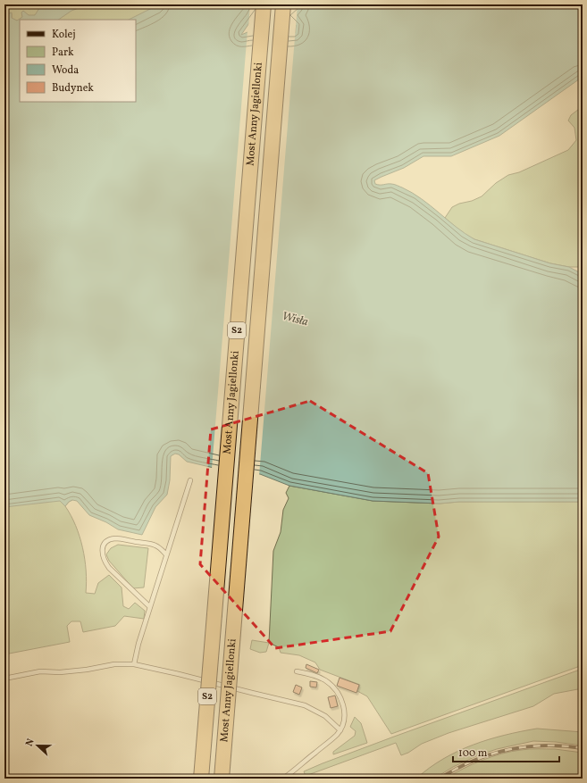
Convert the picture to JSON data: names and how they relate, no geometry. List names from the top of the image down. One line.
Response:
{"streets":{"highway":["Most Anny Jagiellonki","S2"]},"water":["Wisła"],"legend":["Kolej","Park","Woda","Budynek"],"scale_bar":"100 m","north":"left"}
